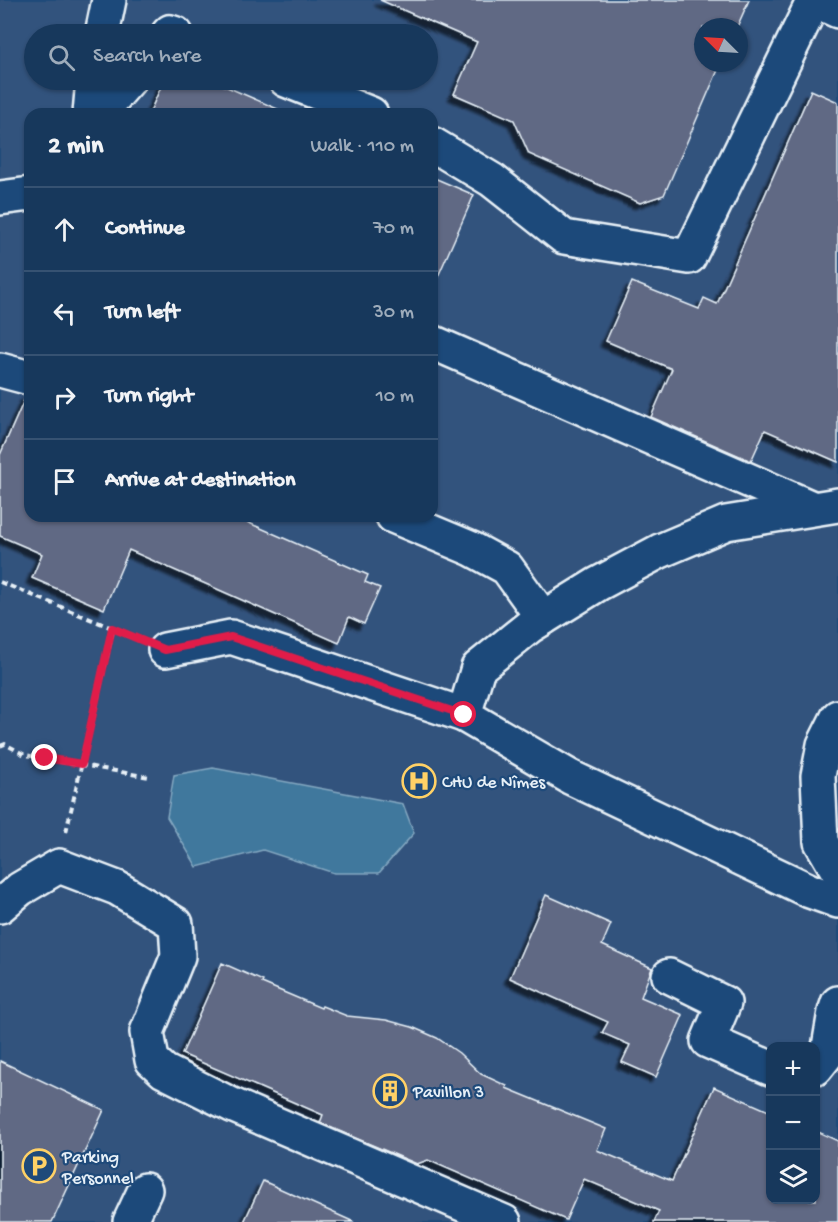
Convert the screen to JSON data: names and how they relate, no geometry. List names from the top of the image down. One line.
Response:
{"places":{"hospital":["CHU de Nîmes"],"building":["Pavillon 3"],"parking":["Parking Personnel"]},"north":"top left","page":{"search":"Search here","heading":["2 min","Walk · 110 m"],"list":[["Continue","70 m"],["Turn left","30 m"],["Turn right","10 m"],"Arrive at destination"],"map_buttons":["+","−"]}}
